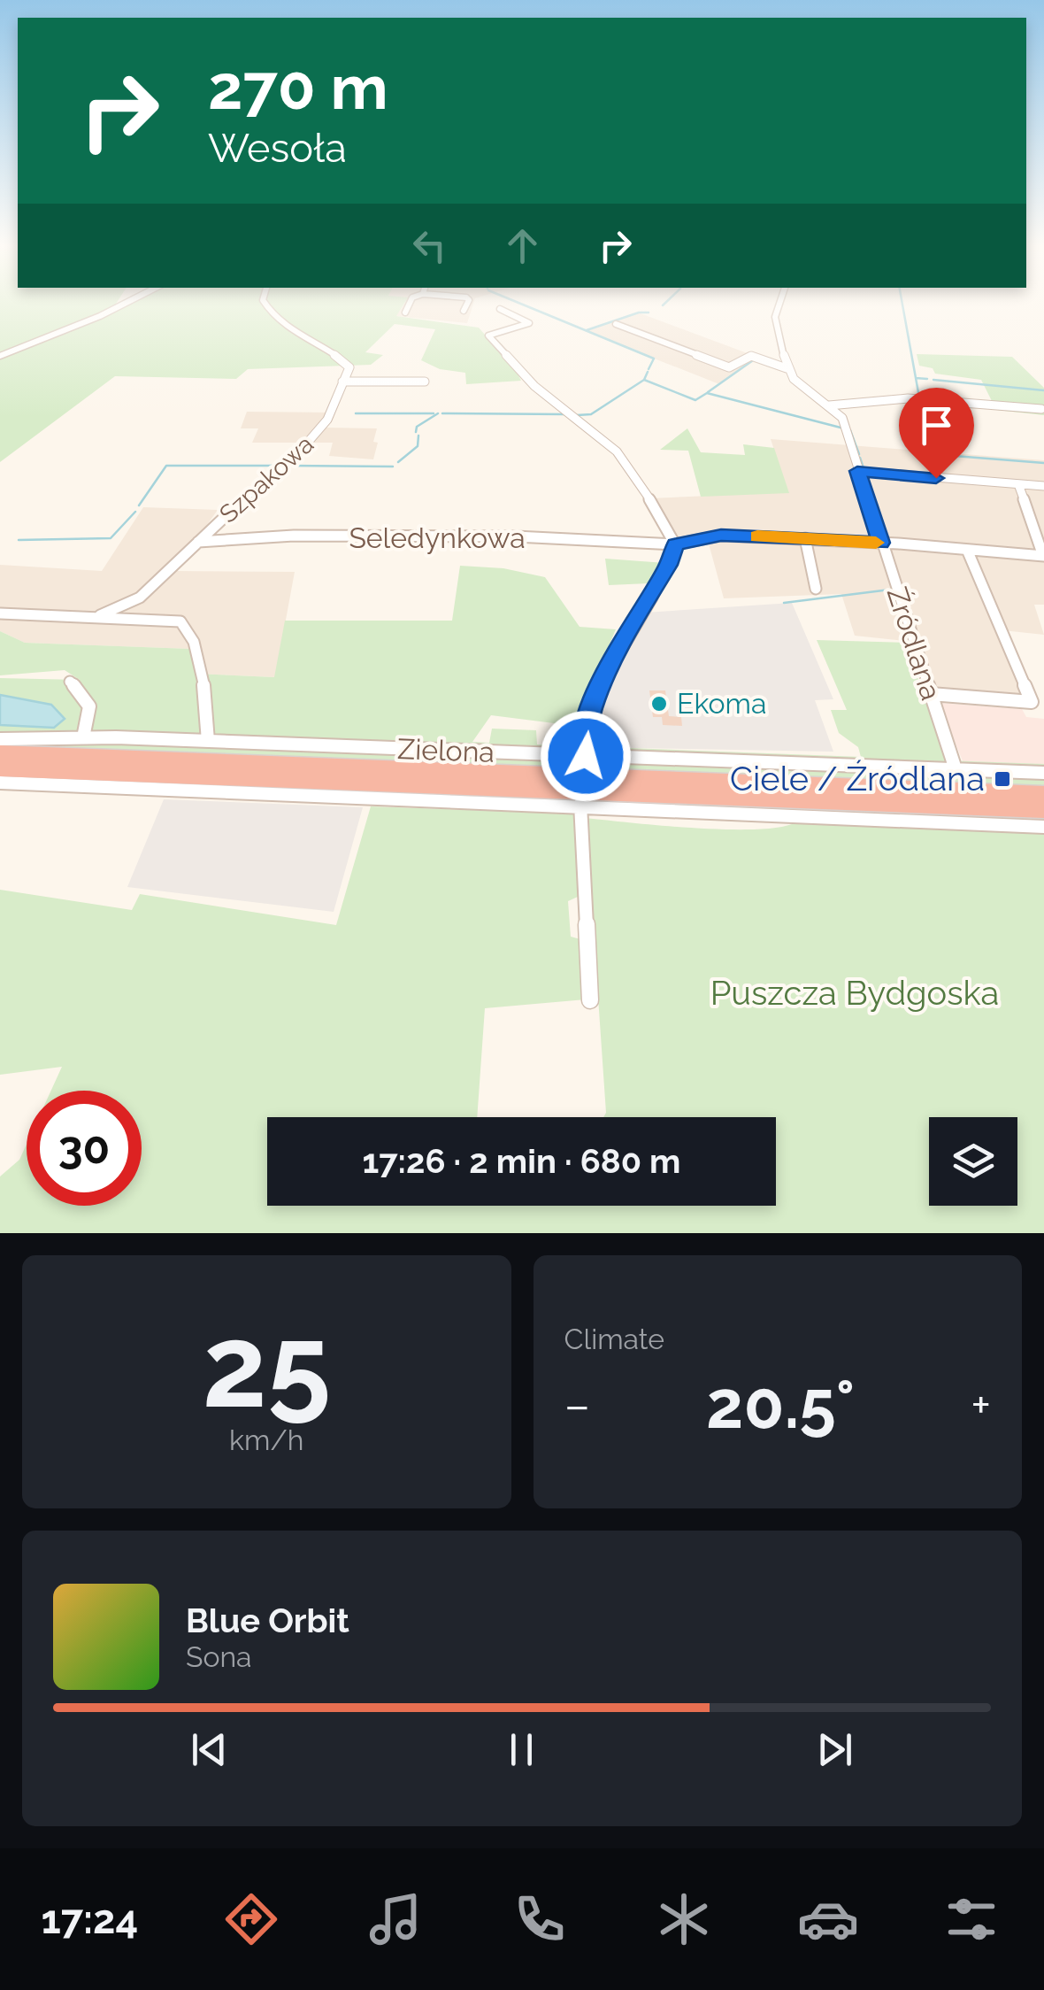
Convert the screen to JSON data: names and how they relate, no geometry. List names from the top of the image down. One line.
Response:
{"streets":{"street":["Szpakowa","Seledynkowa","Źródlana","Zielona"]},"crossings":[["Szpakowa","Seledynkowa"],["Seledynkowa","Źródlana"],["Źródlana","Zielona"]],"parks":["Puszcza Bydgoska"],"places":{"other":["Ekoma"],"transit":["Ciele / Źródlana"]},"page":{"turn":["270 m","Wesoła"],"limit":"30","trip":"17:26 · 2 min · 680 m","tile":[["25","km/h"],"Climate"],"heat":["−","20.5°","+"],"song":["Blue Orbit","Sona"],"tabs":"17:24"}}
